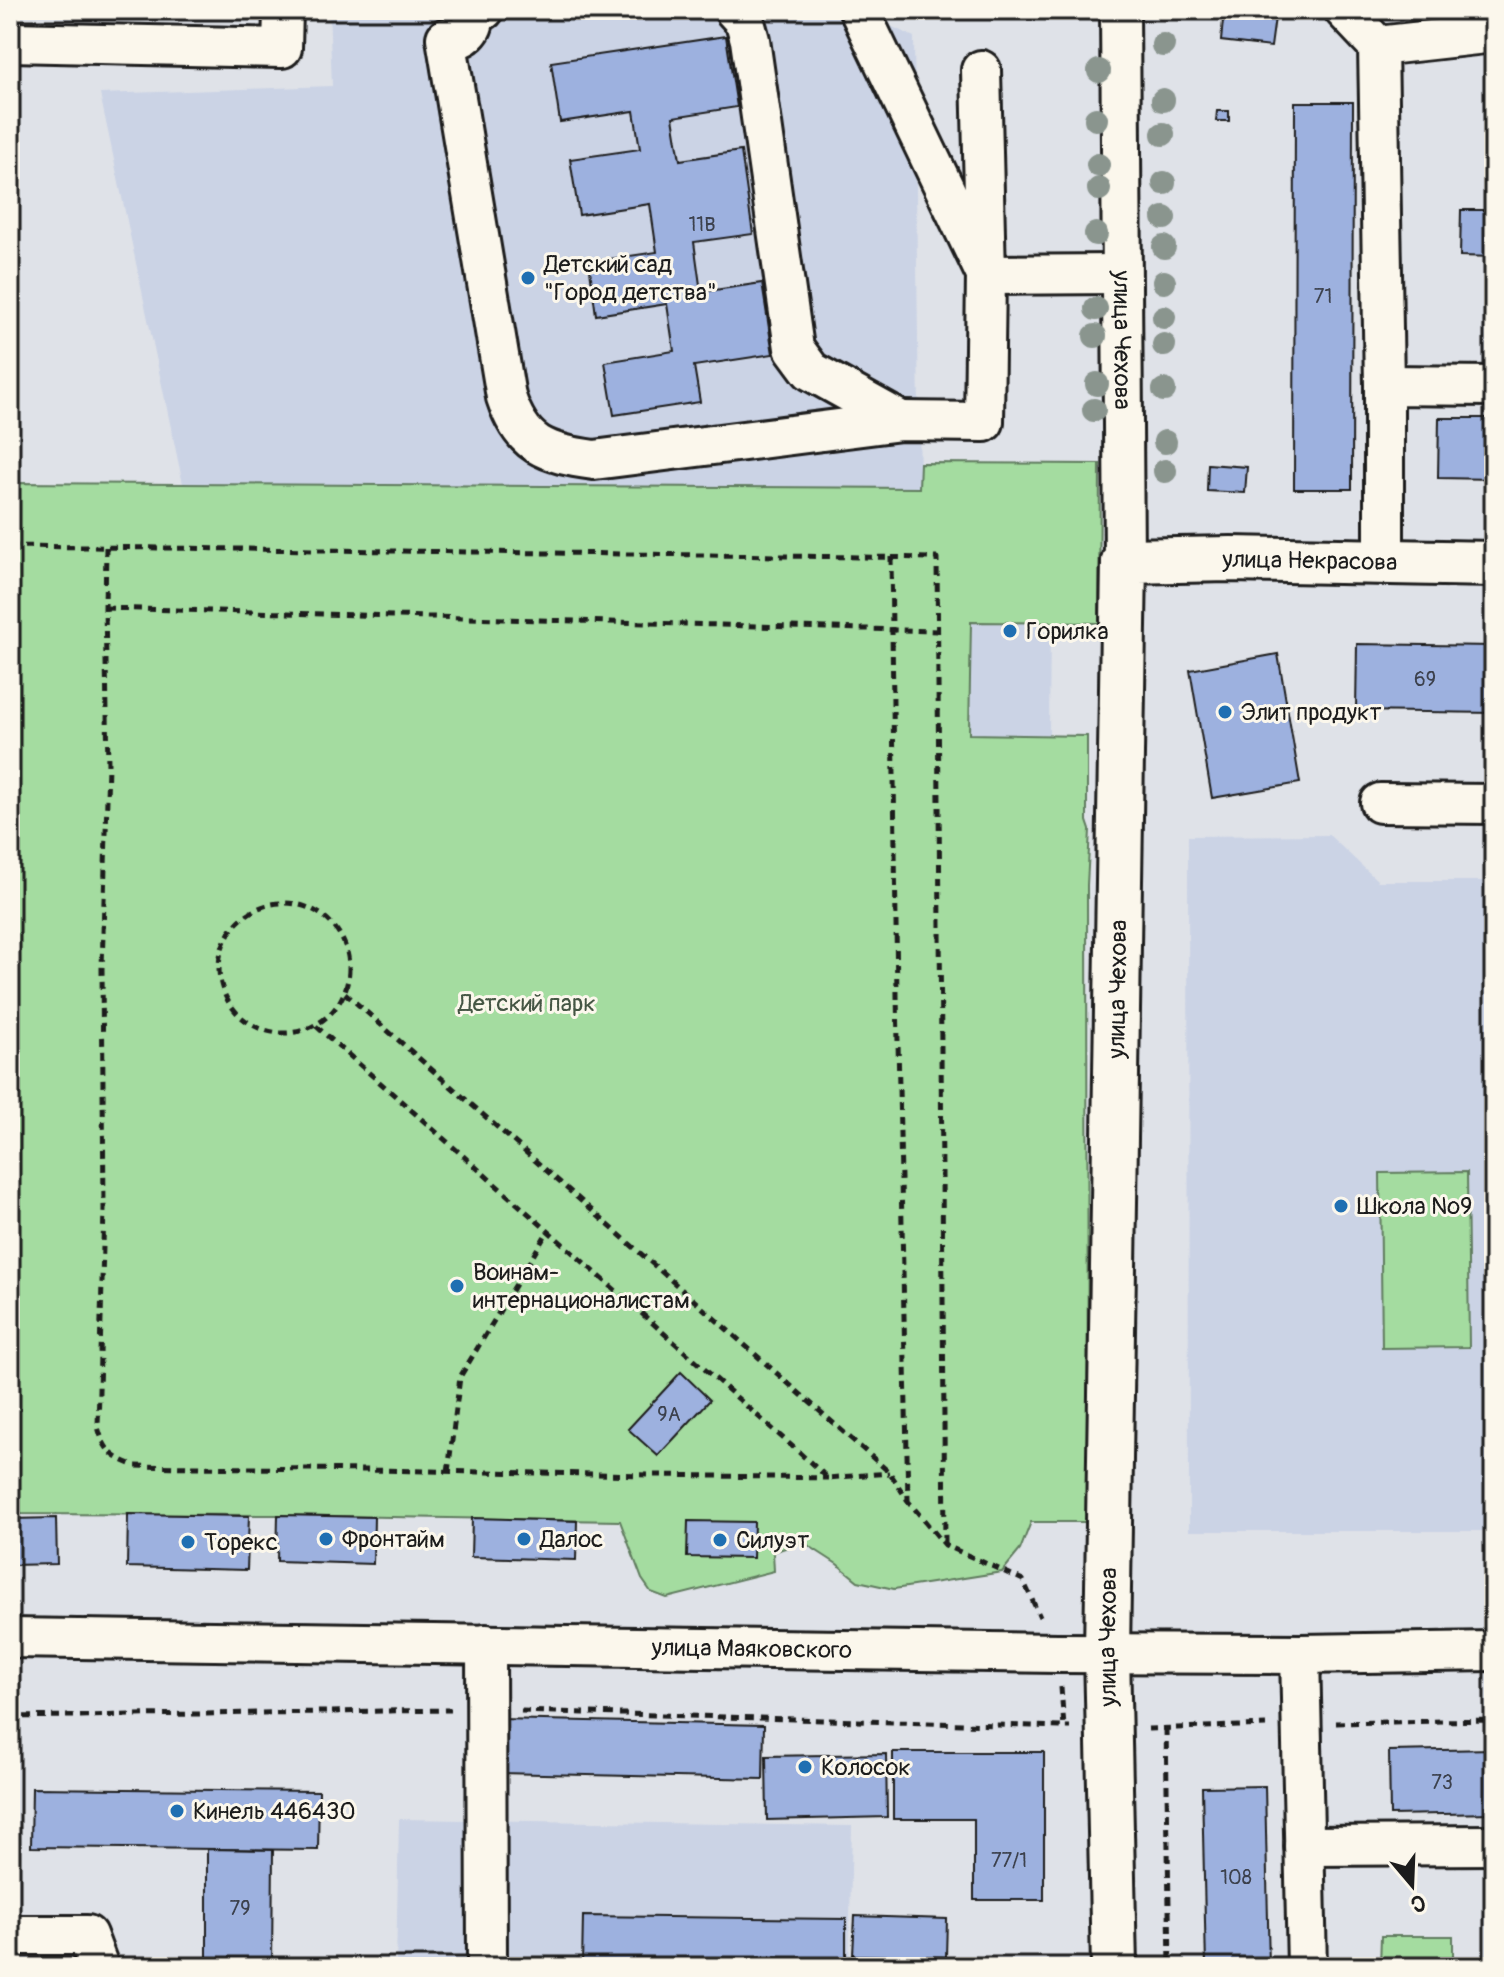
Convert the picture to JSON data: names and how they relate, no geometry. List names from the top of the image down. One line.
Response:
{"streets":{"main road":["улица Чехова","улица Некрасова"],"street":["улица Маяковского"]},"crossings":[["улица Чехова","улица Некрасова"],["улица Чехова","улица Маяковского"]],"parks":["Детский парк"],"places":["Детский сад \"Город детства\"","Горилка","Элит продукт","Школа №9","Воинам- интернационалистам","Фронтайм","Далос","Силуэт","Торекс","Колосок","Кинель 446430"],"house_numbers":["11В","71","69","9А","73","77/1","108","79"],"north":"bottom"}
